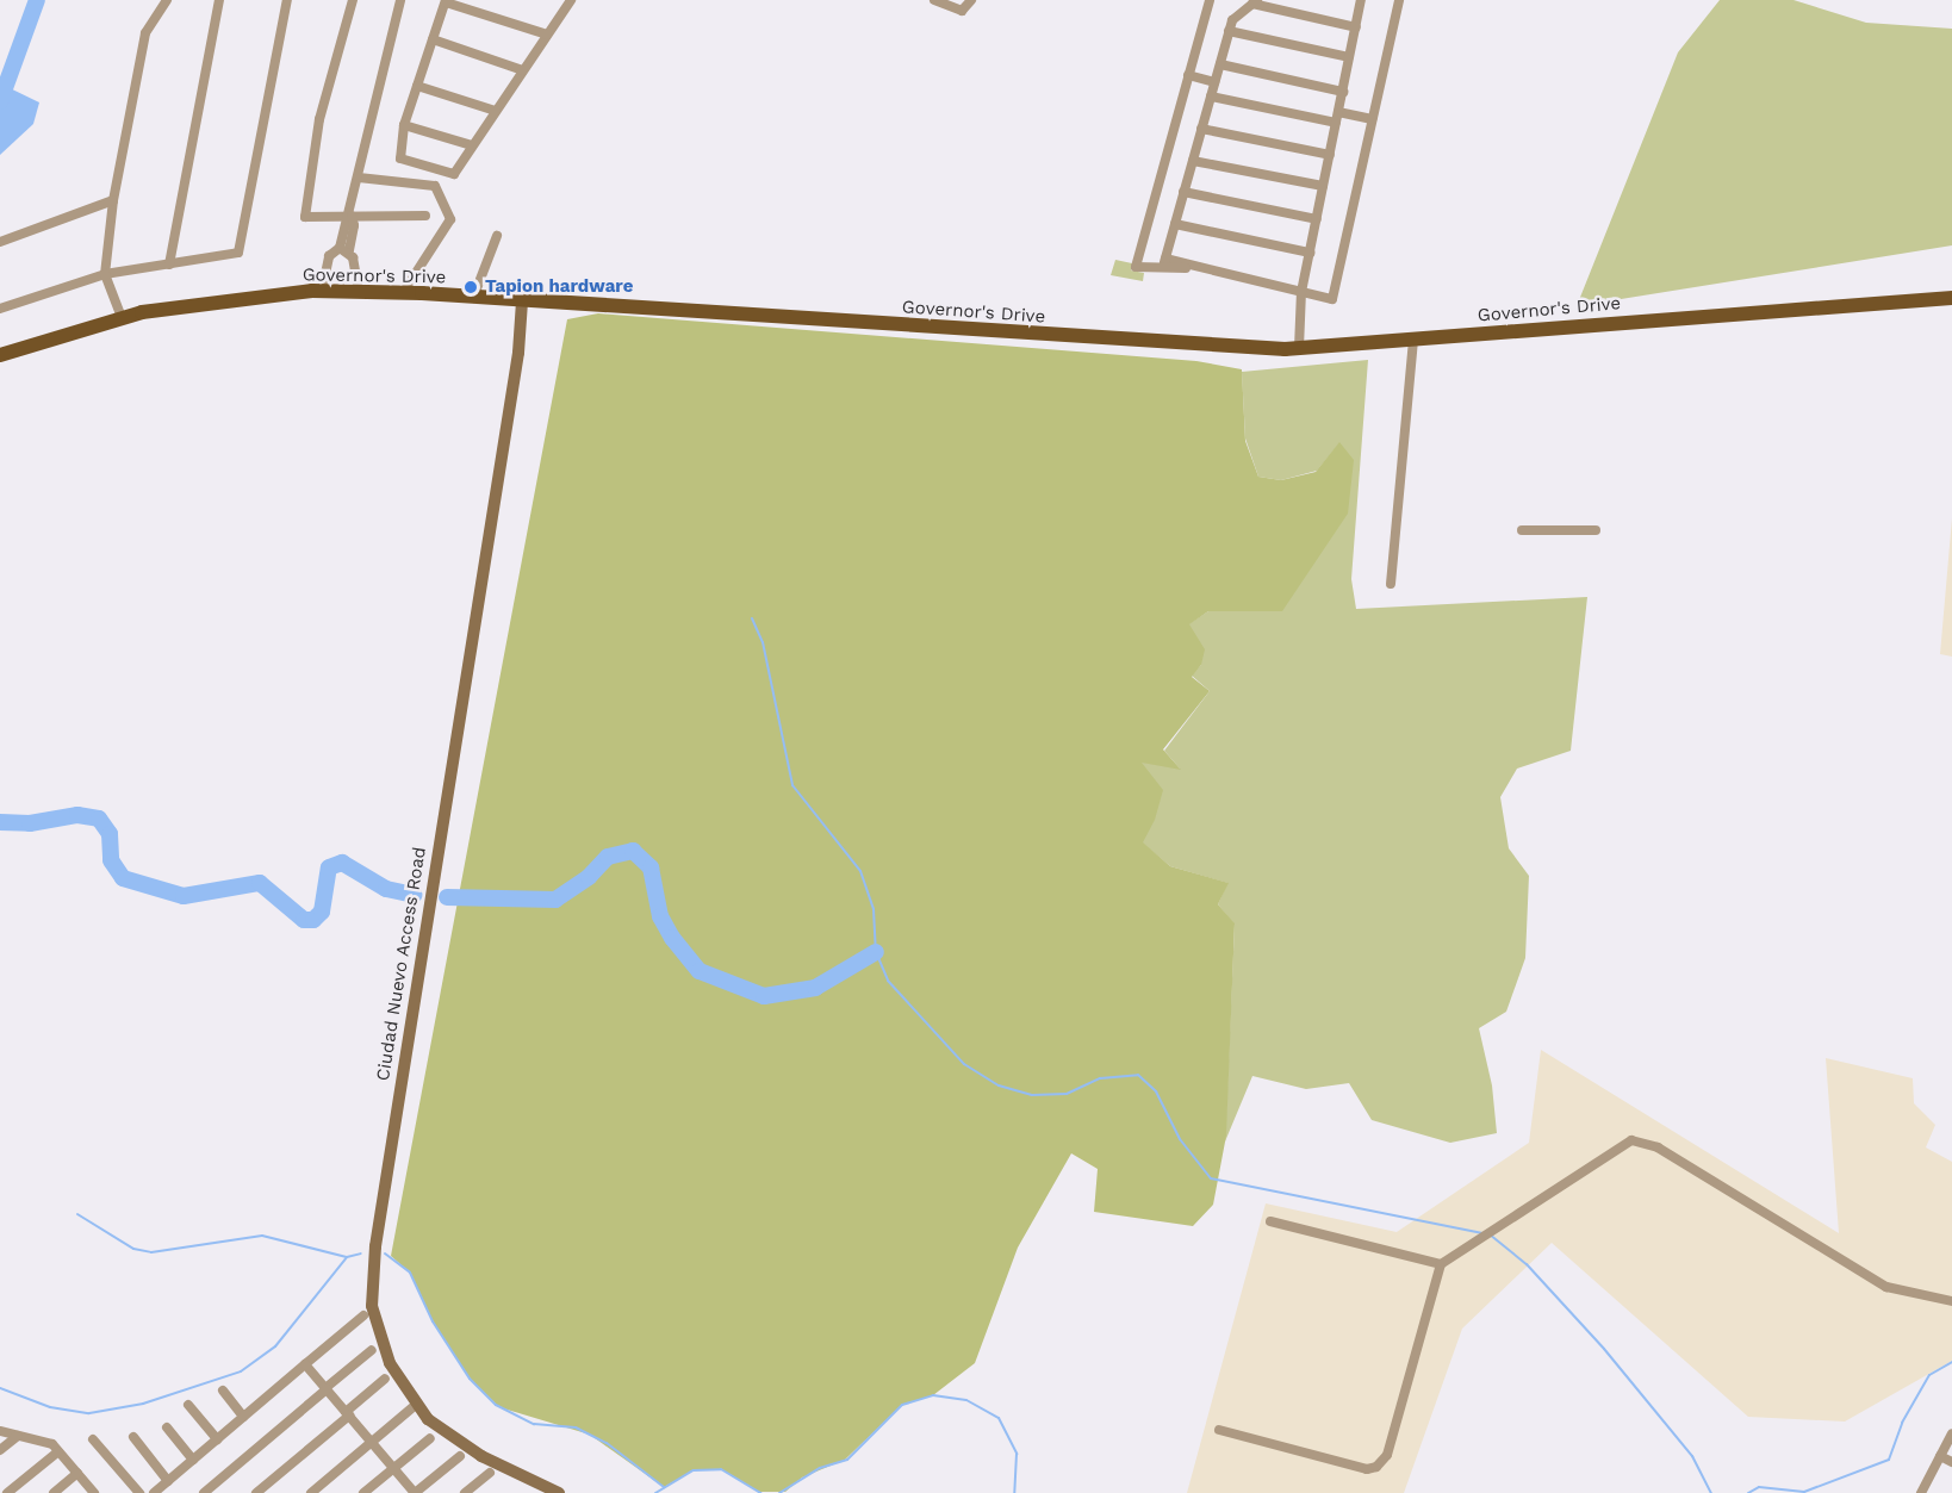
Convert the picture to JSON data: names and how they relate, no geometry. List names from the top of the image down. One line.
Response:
{"streets":{"main road":["Governor's Drive"],"street":["Ciudad Nuevo Access Road"]},"crossings":[["Governor's Drive","Ciudad Nuevo Access Road"]],"places":["Tapion hardware"]}
